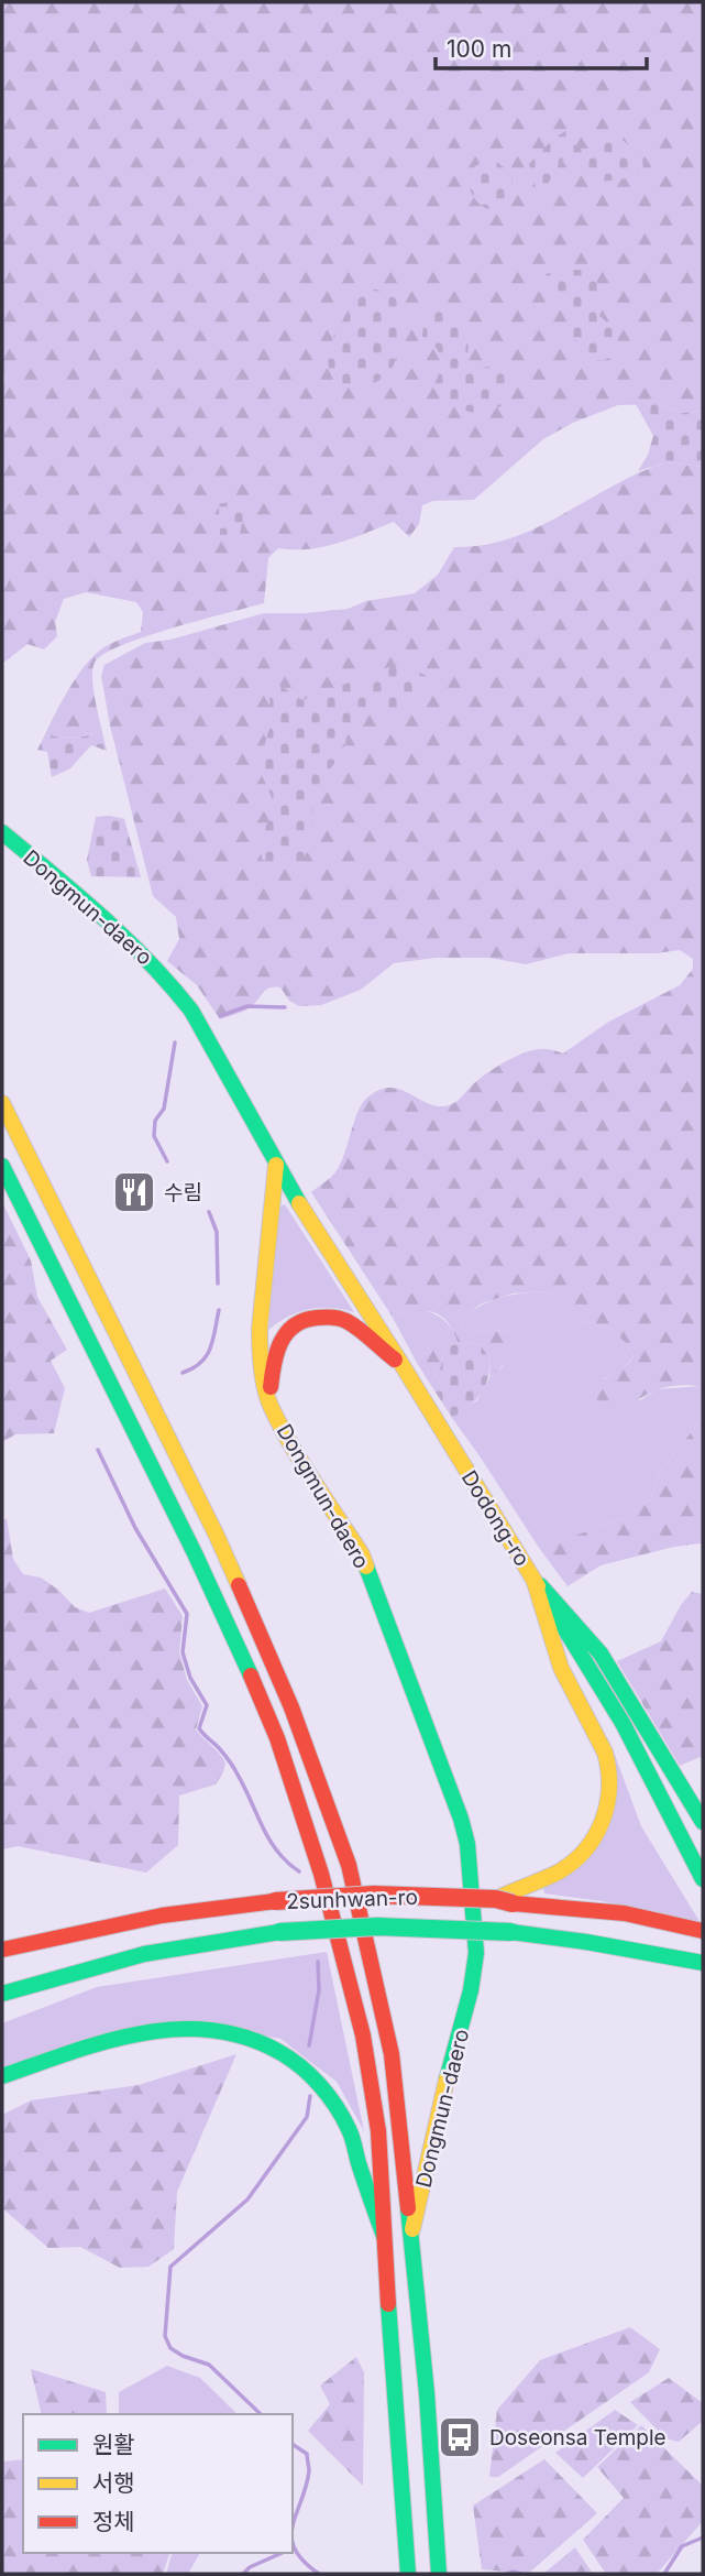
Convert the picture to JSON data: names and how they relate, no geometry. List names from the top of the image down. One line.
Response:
{"streets":{"main road":["Dongmun-daero","Dodong-ro","2sunhwan-ro"]},"crossings":[["Dongmun-daero","Dodong-ro"]],"places":{"restaurant":["수림"],"bus stop":["Doseonsa Temple"]},"legend":["원활","서행","정체"],"scale_bar":"100 m"}
